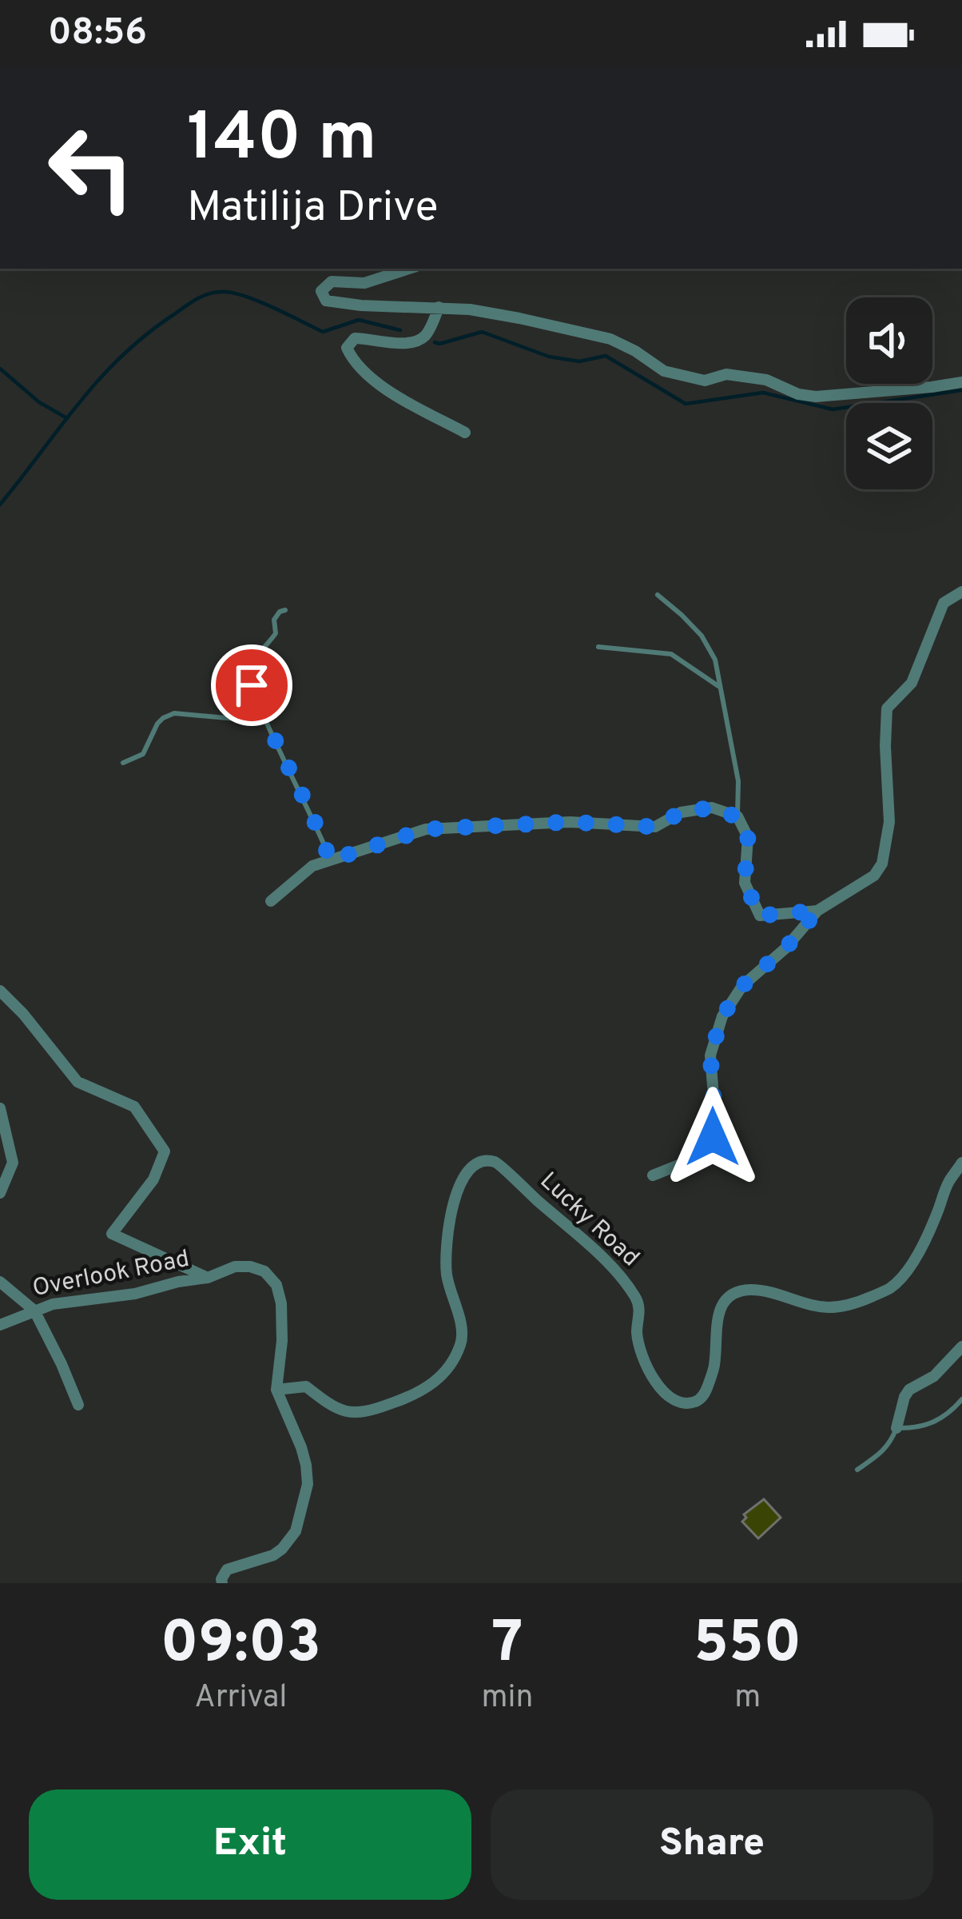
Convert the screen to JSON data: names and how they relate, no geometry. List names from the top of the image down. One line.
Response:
{"streets":{"street":["Lucky Road","Overlook Road"]},"crossings":[["Lucky Road","Overlook Road"]],"page":{"status":"08:56","turn":["140 m","Matilija Drive"],"eta":["09:03","Arrival","7","min","550","m"],"buttons":["Exit","Share"]}}
